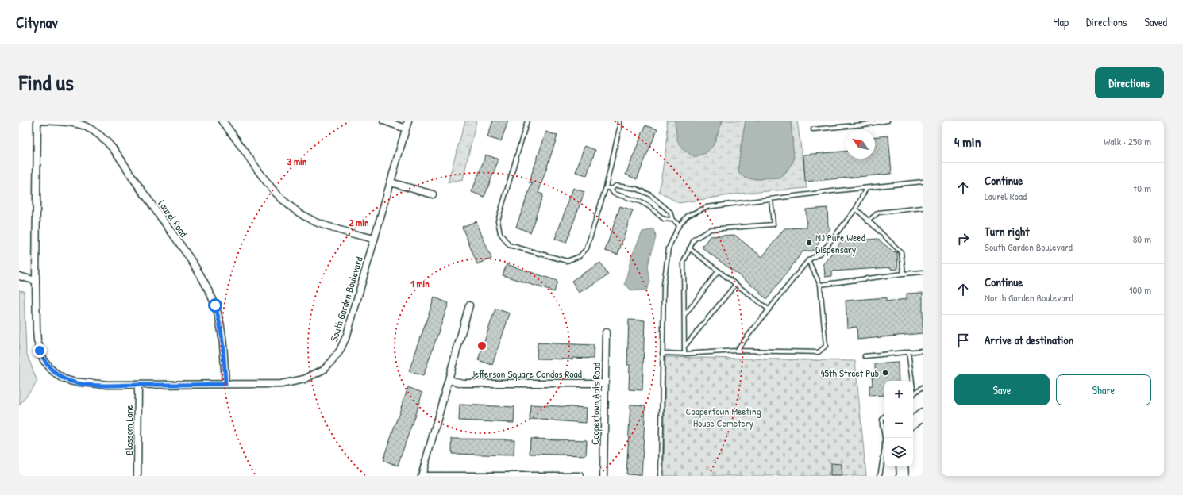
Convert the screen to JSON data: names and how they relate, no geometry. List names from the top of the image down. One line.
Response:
{"streets":{"street":["Laurel Road","South Garden Boulevard","Jefferson Square Condos Road","Coopertown Apts Road","Blossom Lane"]},"crossings":[["Laurel Road","South Garden Boulevard"],["South Garden Boulevard","Blossom Lane"],["Jefferson Square Condos Road","Coopertown Apts Road"]],"parks":["Coopertown Meeting House Cemetery"],"places":["NJ Pure Weed Dispensary","45th Street Pub"],"north":"top left","page":{"header":"Citynav","nav":["Map","Directions","Saved"],"title":"Find us","buttons":["Directions",["Save","Share"]],"heading":["4 min","Walk · 250 m"],"list":[["Continue","Laurel Road","70 m"],["Turn right","South Garden Boulevard","80 m"],["Continue","North Garden Boulevard","100 m"],"Arrive at destination"],"map_buttons":["+","−"]},"rings":["3 min","2 min","1 min"]}
